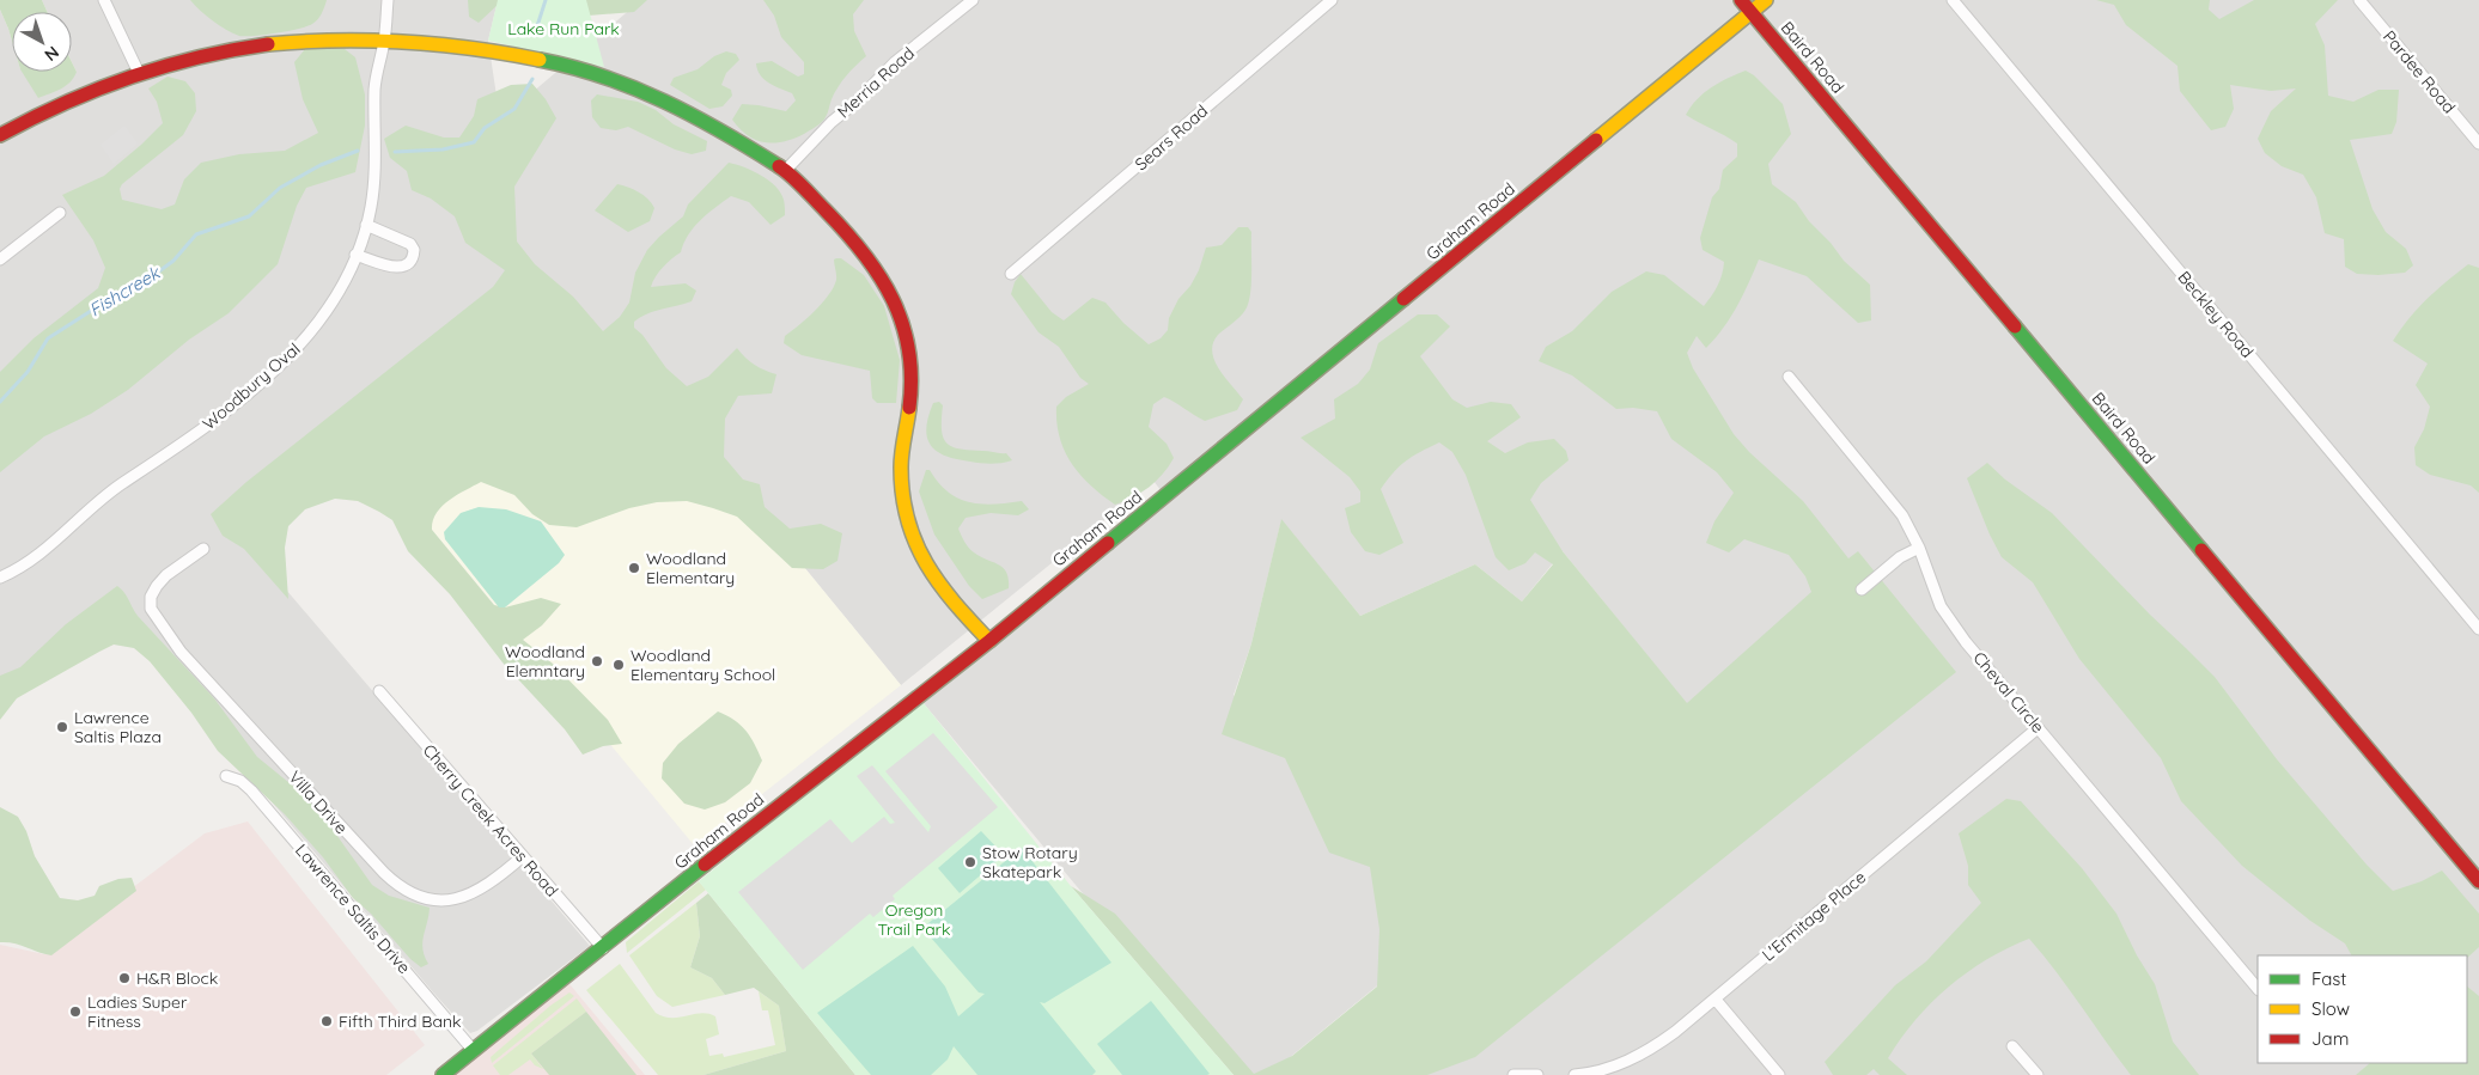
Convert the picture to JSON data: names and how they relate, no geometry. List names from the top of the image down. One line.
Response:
{"streets":{"street":["Baird Road","Pardee Road","Merria Road","Sears Road","Graham Road","Beckley Road","Woodbury Oval","Cheval Circle","Villa Drive","Cherry Creek Acres Road","Lawrence Saltis Drive","L'Ermitage Place"]},"crossings":[["Baird Road","Graham Road"],["Graham Road","Cherry Creek Acres Road"],["Graham Road","Lawrence Saltis Drive"],["Cheval Circle","L'Ermitage Place"],["Villa Drive","Cherry Creek Acres Road"]],"water":["Fishcreek"],"parks":["Lake Run Park","Oregon Trail Park"],"places":["Woodland Elementary","Woodland Elemntary","Woodland Elementary School","Lawrence Saltis Plaza","Stow Rotary Skatepark","H&R Block","Ladies Super Fitness","Fifth Third Bank"],"legend":["Fast","Slow","Jam"],"north":"bottom right"}
